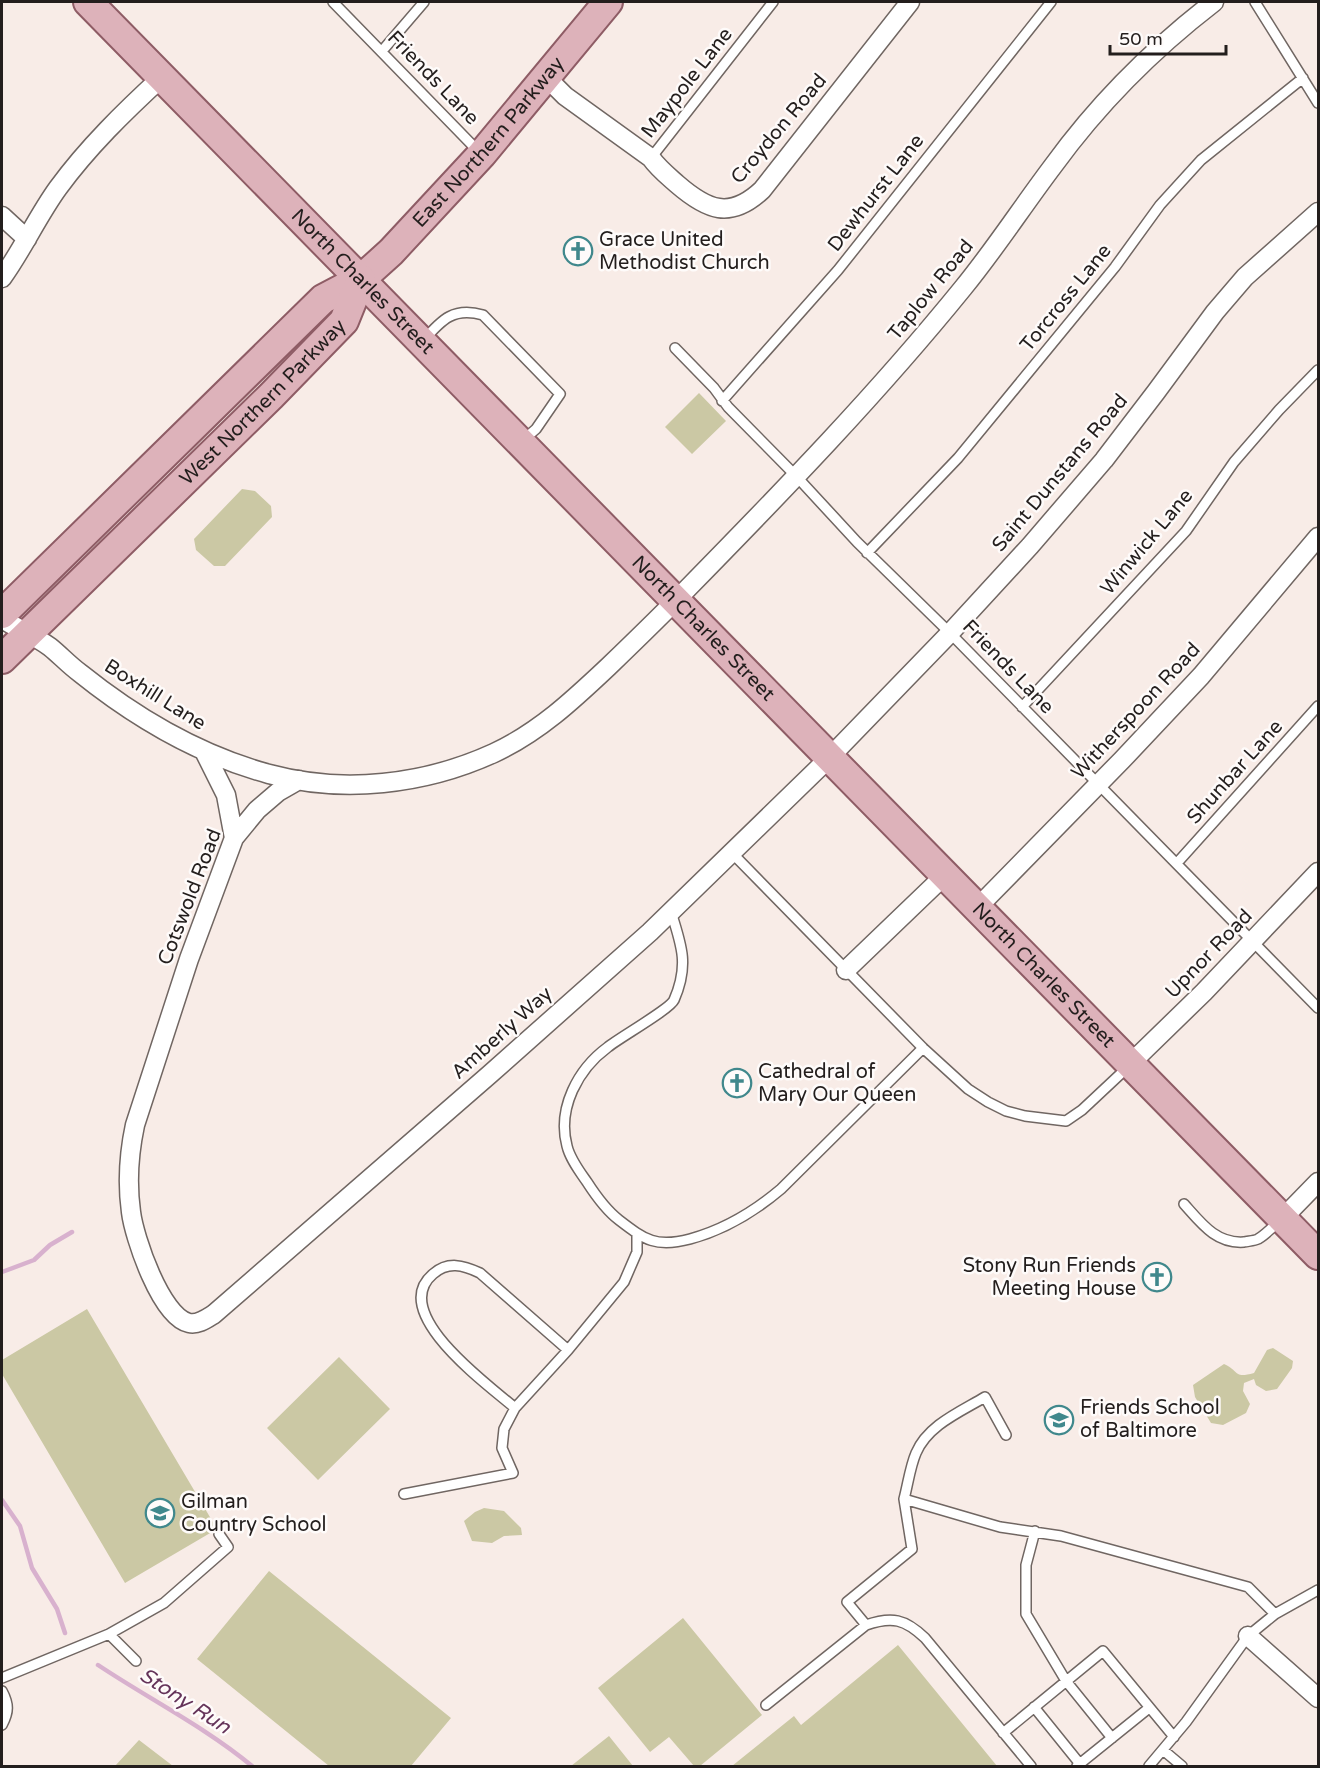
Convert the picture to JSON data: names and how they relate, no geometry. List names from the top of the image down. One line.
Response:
{"streets":{"main road":["East Northern Parkway","North Charles Street","West Northern Parkway"],"street":["Croydon Road","Taplow Road","Saint Dunstans Road","Boxhill Lane","Witherspoon Road","Cotswold Road","Upnor Road","Amberly Way"],"lane":["Friends Lane","Maypole Lane","Dewhurst Lane","Torcross Lane","Winwick Lane","Shunbar Lane"]},"crossings":[["Friends Lane","East Northern Parkway"],["Friends Lane","Dewhurst Lane"],["Friends Lane","Taplow Road"],["Friends Lane","Torcross Lane"],["Friends Lane","Saint Dunstans Road"],["Friends Lane","Winwick Lane"],["Friends Lane","Witherspoon Road"],["Friends Lane","Shunbar Lane"],["Friends Lane","Upnor Road"],["Maypole Lane","Croydon Road"],["Croydon Road","East Northern Parkway"],["East Northern Parkway","North Charles Street"],["East Northern Parkway","West Northern Parkway"],["North Charles Street","Taplow Road"],["North Charles Street","West Northern Parkway"],["North Charles Street","Saint Dunstans Road"],["North Charles Street","Witherspoon Road"],["North Charles Street","Upnor Road"],["North Charles Street","Amberly Way"],["West Northern Parkway","Boxhill Lane"],["Saint Dunstans Road","Amberly Way"],["Boxhill Lane","Cotswold Road"],["Cotswold Road","Amberly Way"]],"water":["Stony Run"],"places":{"church":["Grace United Methodist Church","Cathedral of Mary Our Queen","Stony Run Friends Meeting House"],"school or university":["Friends School of Baltimore","Gilman Country School"]},"scale_bar":"50 m"}
